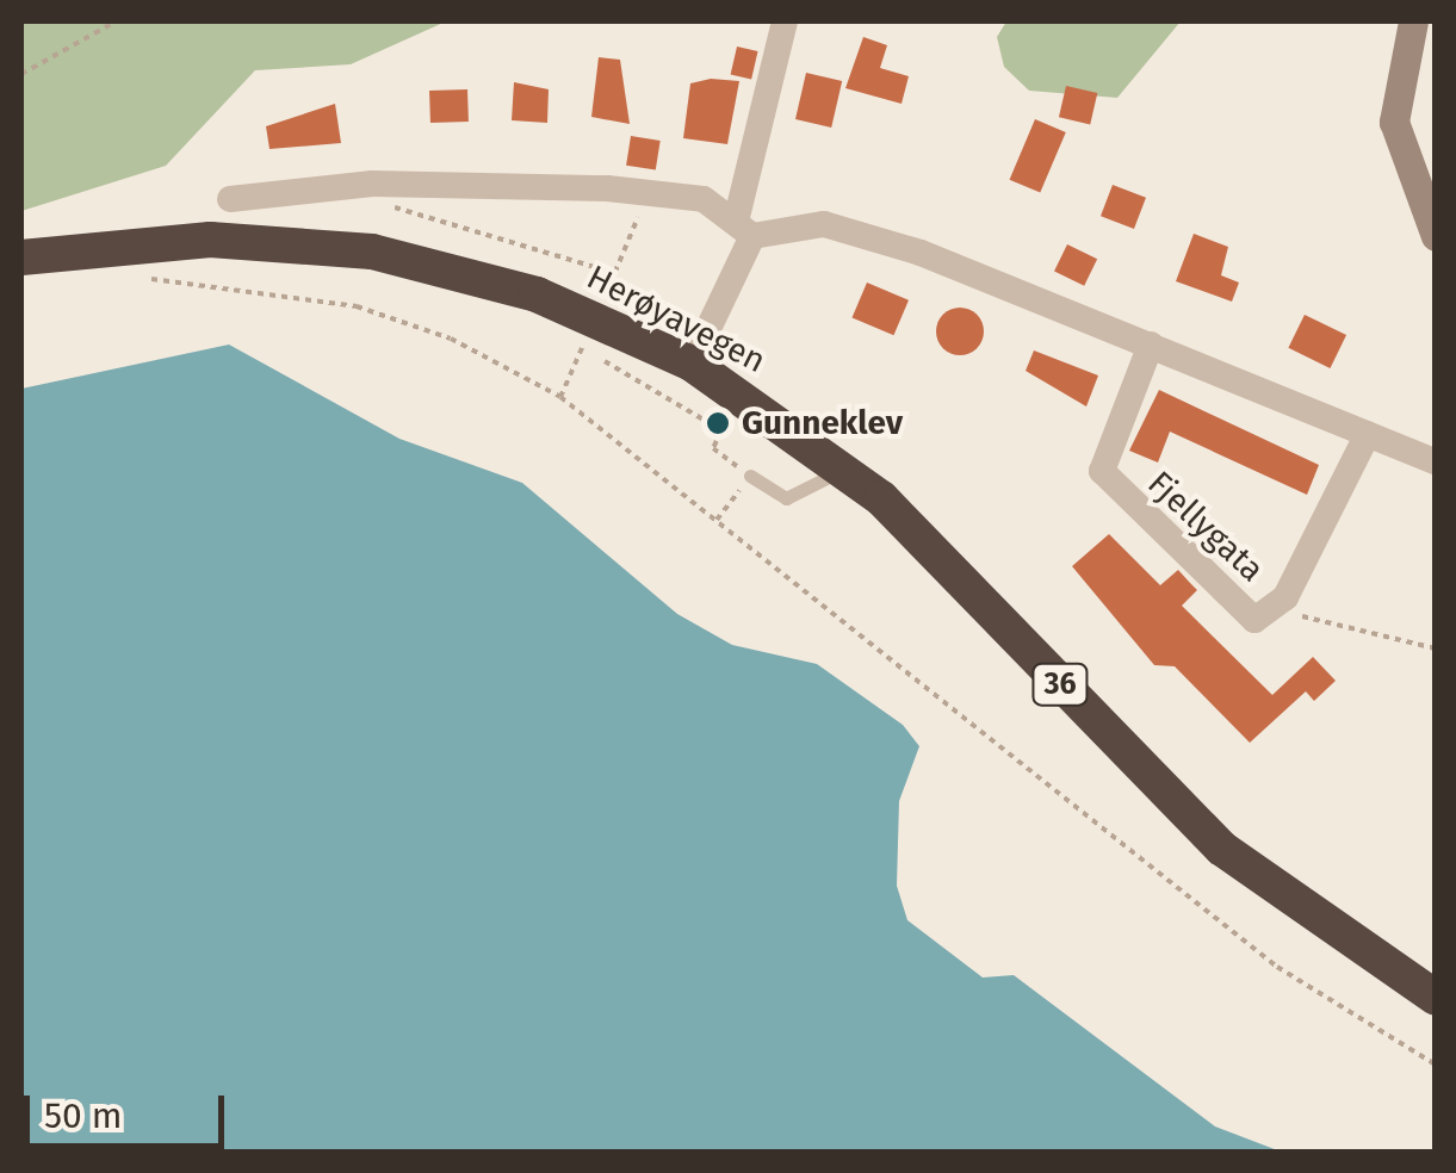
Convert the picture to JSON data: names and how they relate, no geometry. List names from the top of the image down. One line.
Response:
{"streets":{"highway":["Herøyavegen","36"],"street":["Fjellygata"]},"places":["Gunneklev"],"scale_bar":"50 m"}
